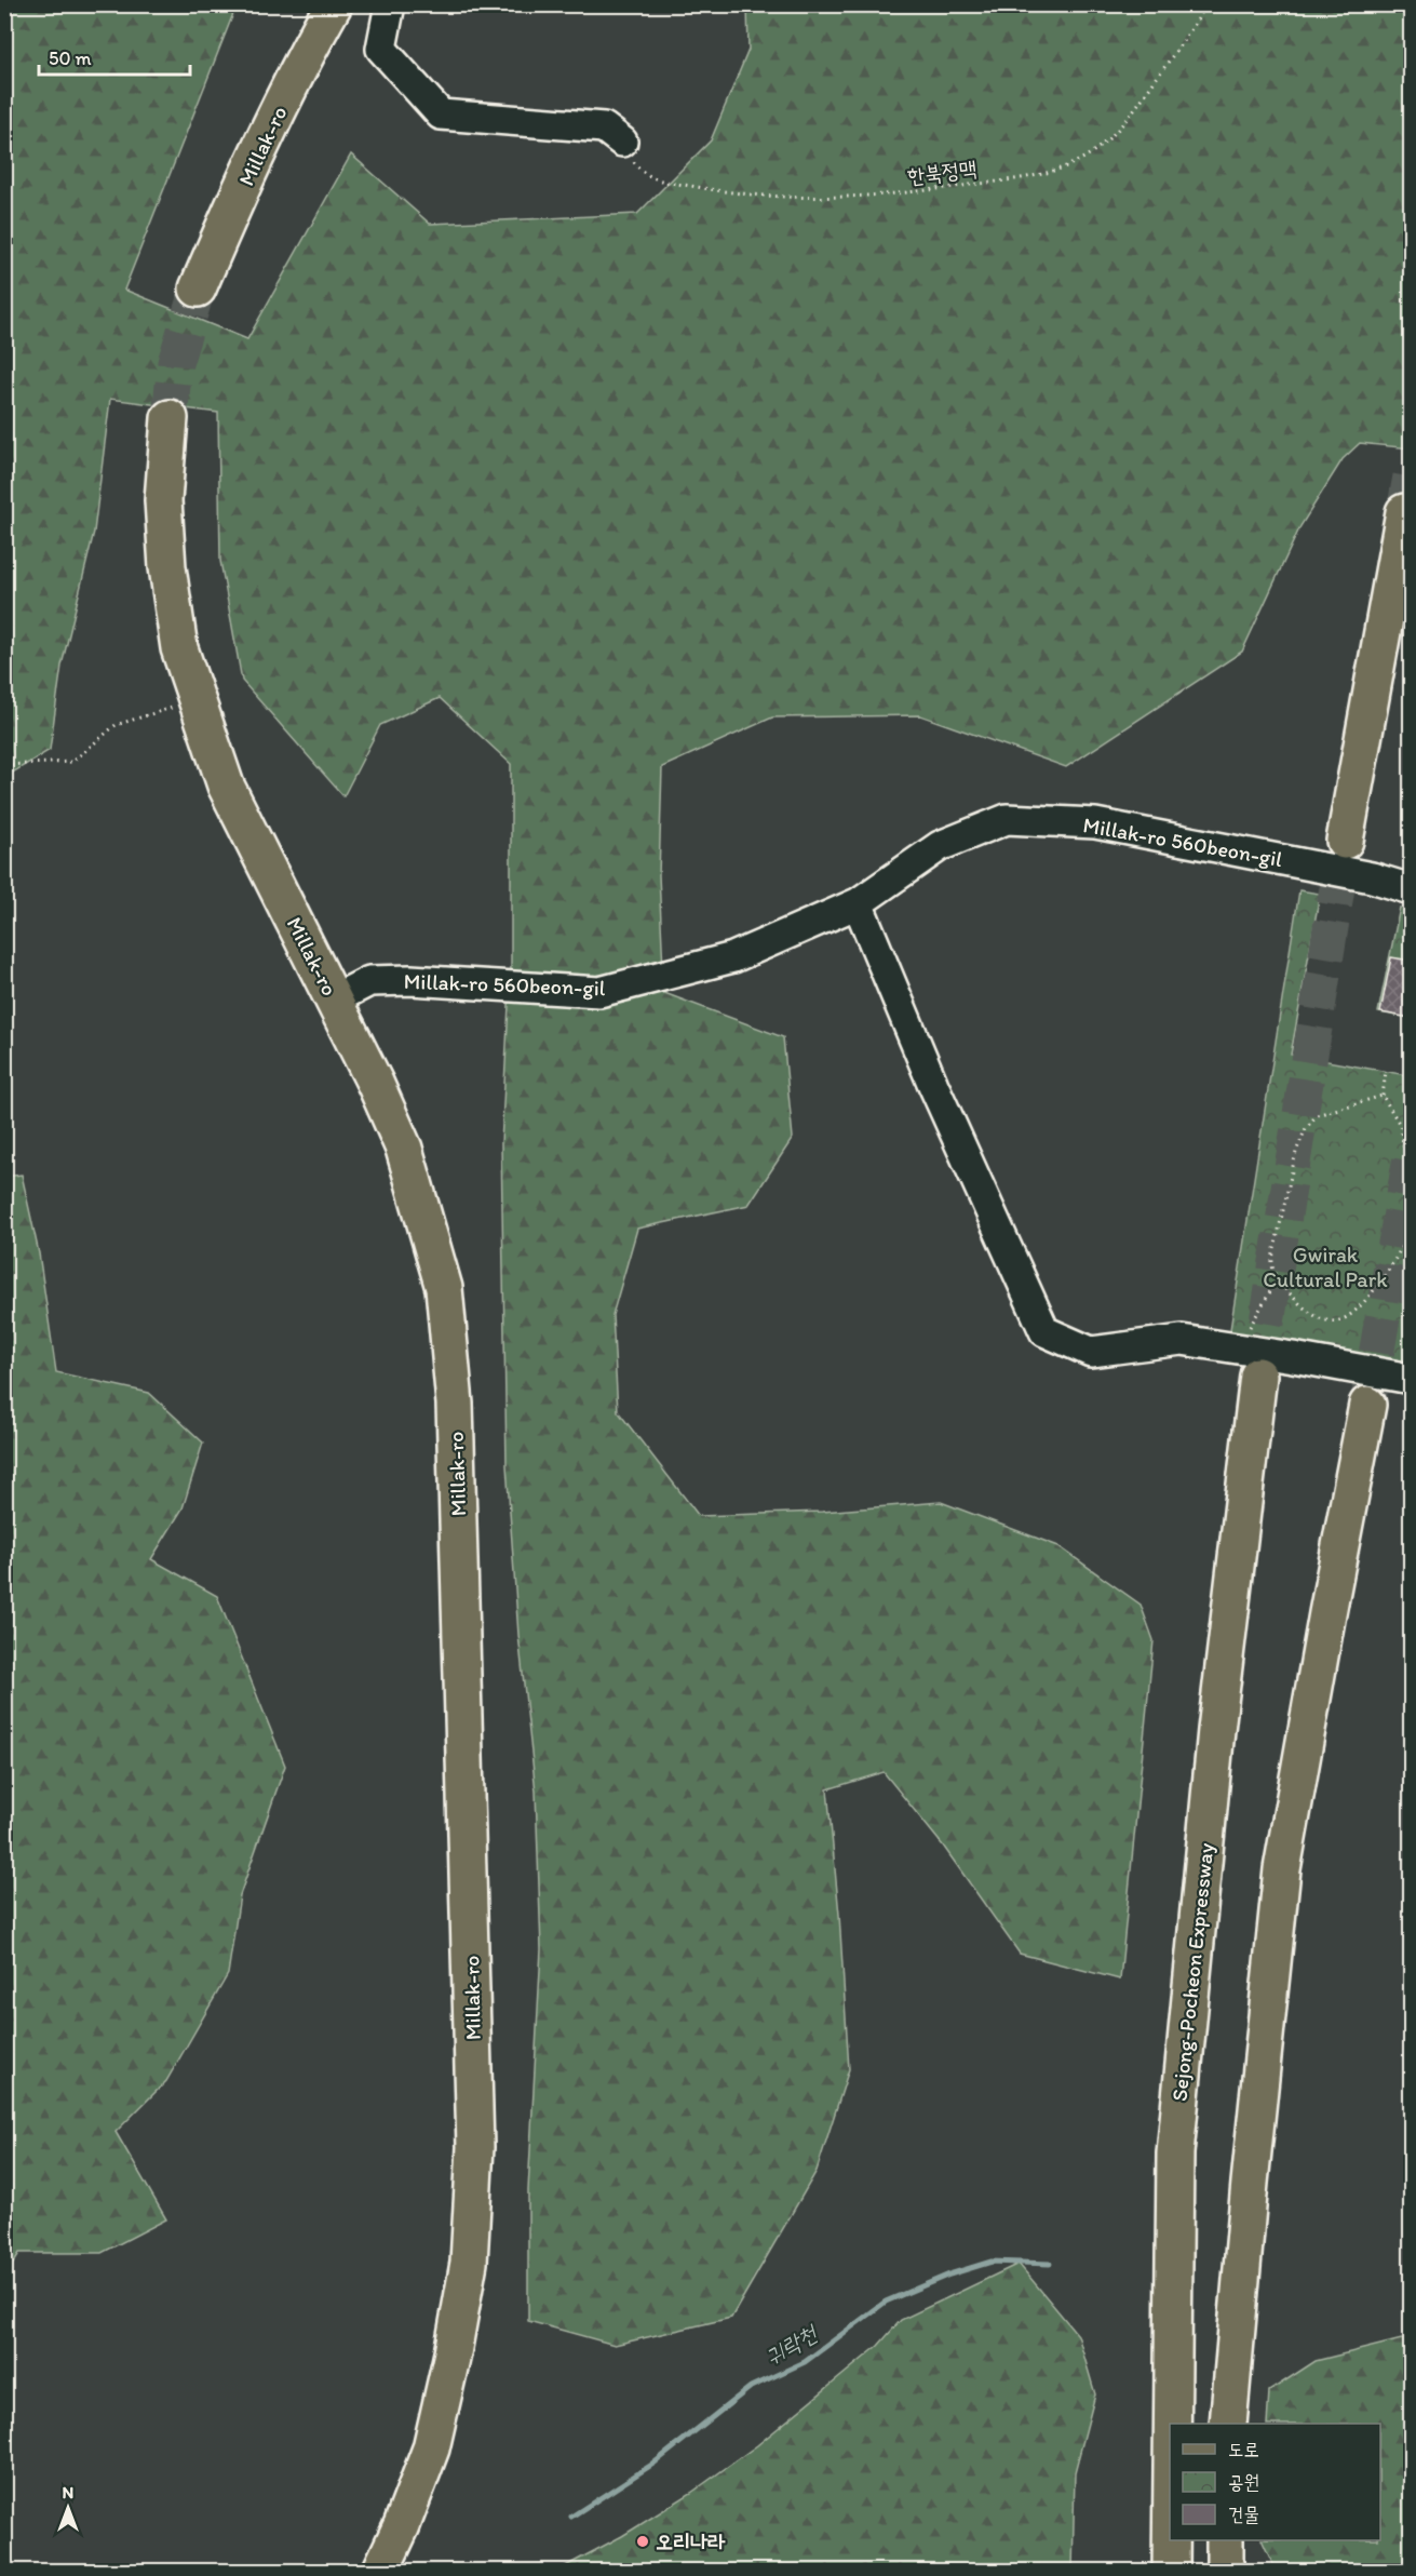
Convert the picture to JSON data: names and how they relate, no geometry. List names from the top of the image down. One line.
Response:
{"streets":{"main road":["Millak-ro","Sejong-Pocheon Expressway"],"street":["Millak-ro 560beon-gil"],"path":["한북정맥"]},"crossings":[["Millak-ro","Millak-ro 560beon-gil"]],"water":["귀락천"],"parks":["Gwirak Cultural Park"],"places":["오리나라"],"legend":["도로","공원","건물"],"scale_bar":"50 m","north":"top"}
